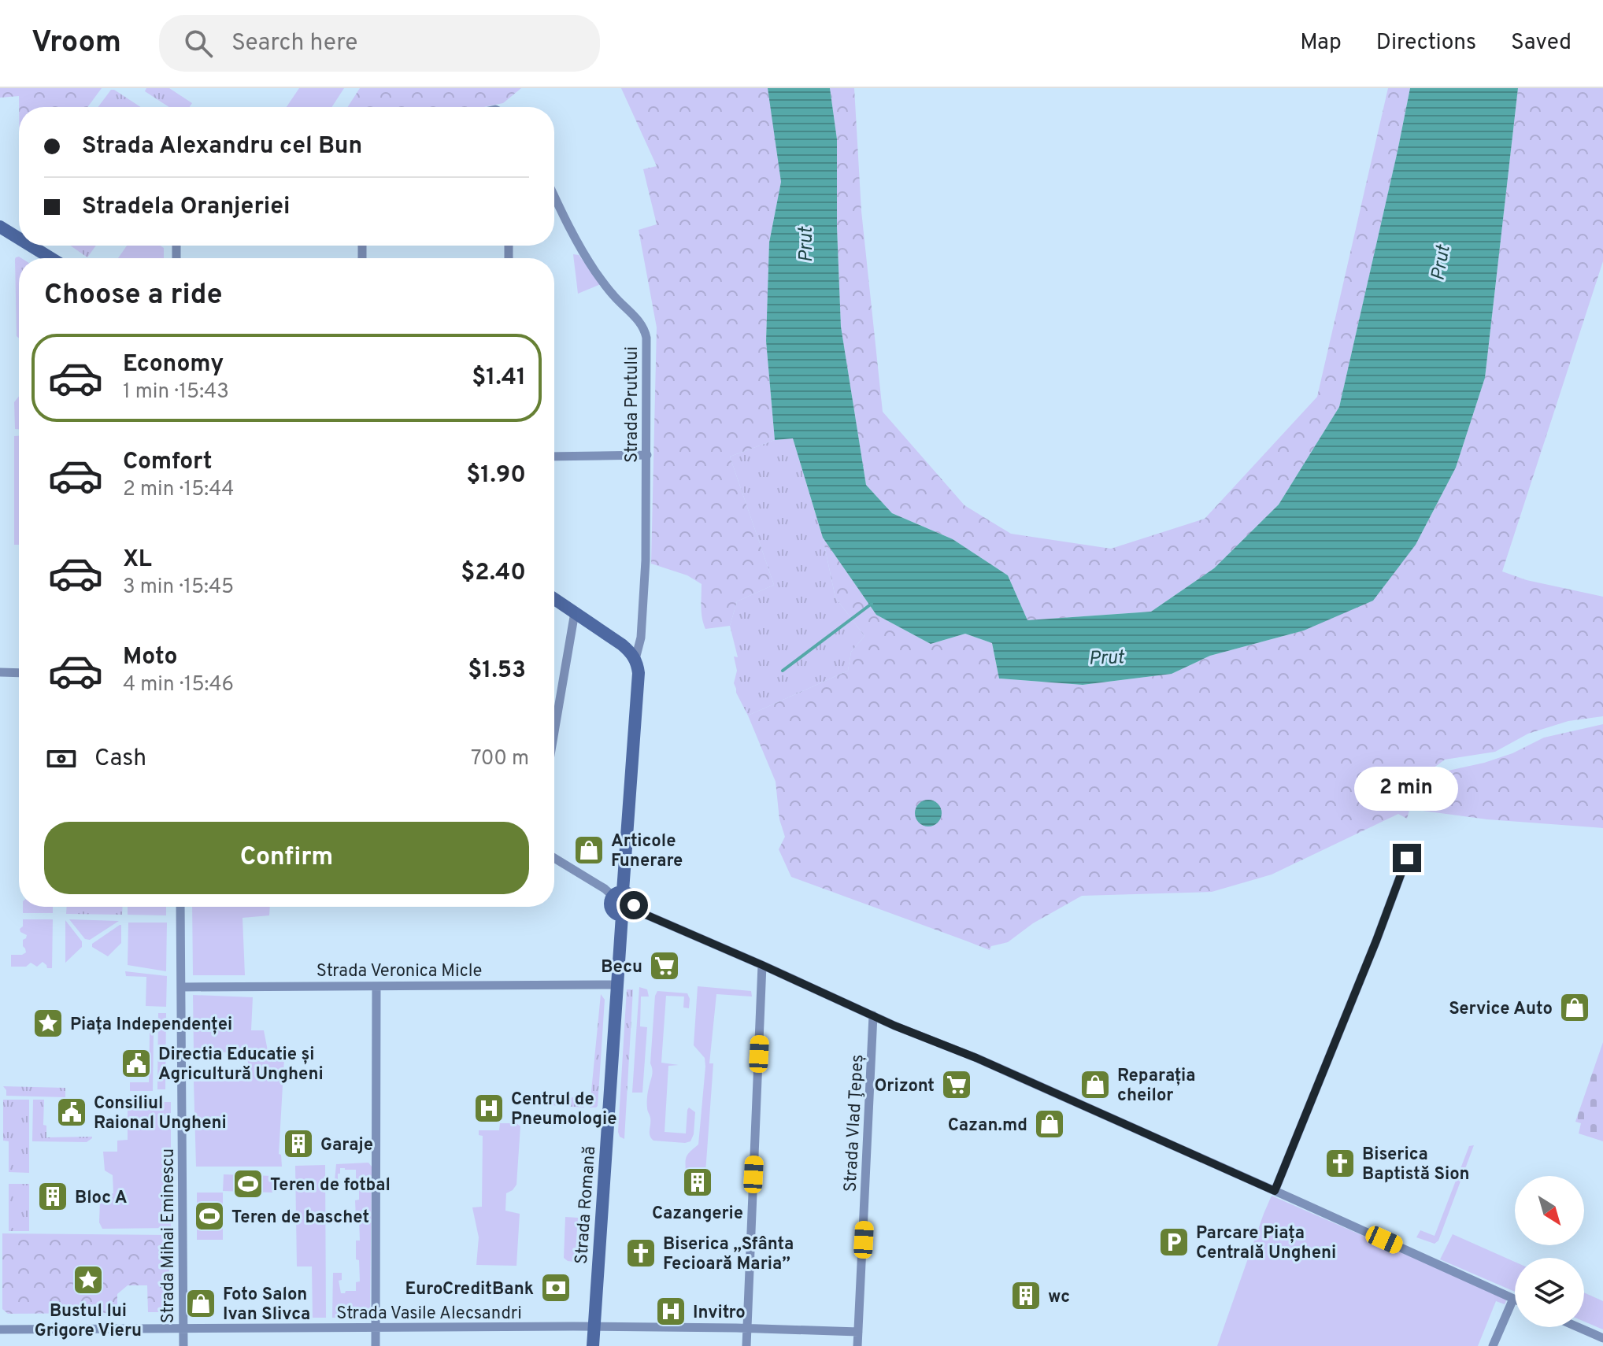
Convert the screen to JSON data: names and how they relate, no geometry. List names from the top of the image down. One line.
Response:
{"streets":{"main road":["Strada Romană"],"street":["Strada Prutului","Strada Veronica Micle","Strada Vlad Ţepeș","Strada Mihai Eminescu","Strada Vasile Alecsandri"]},"crossings":[["Strada Veronica Micle","Strada Romană"],["Strada Veronica Micle","Strada Mihai Eminescu"],["Strada Vlad Ţepeș","Strada Vasile Alecsandri"],["Strada Romană","Strada Vasile Alecsandri"],["Strada Mihai Eminescu","Strada Vasile Alecsandri"]],"water":["Prut"],"places":{"shop":["Articole Funerare","Service Auto","Reparația cheilor","Cazan.md","Foto Salon Ivan Slivca"],"supermarket":["Becu","Orizont"],"place":["Piața Independenței","Bustul lui Grigore Vieru"],"public building":["Directia Educatie și Agricultură Ungheni","Consiliul Raional Ungheni"],"hospital":["Centrul de Pneumologie","Invitro"],"building":["Garaje","Cazangerie","Bloc A","wc"],"church":["Biserica Baptistă Sion","Biserica „Sfânta Fecioară Maria”"],"sports":["Teren de fotbal","Teren de baschet"],"parking":["Parcare Piața Centrală Ungheni"],"bank":["EuroCreditBank"]},"north":"bottom right","page":{"header":"Vroom","search":"Search here","nav":["Map","Directions","Saved"],"banner":["Strada Alexandru cel Bun","Stradela Oranjeriei"],"heading":"Choose a ride","list":[{"name":"Economy","note":"1 min · 15:43","value":"$1.41"},{"name":"Comfort","note":"2 min · 15:44","value":"$1.90"},{"name":"XL","note":"3 min · 15:45","value":"$2.40"},{"name":"Moto","note":"4 min · 15:46","value":"$1.53"}],"pay":["Cash","700 m"],"bubble":"2 min","buttons":"Confirm"}}
